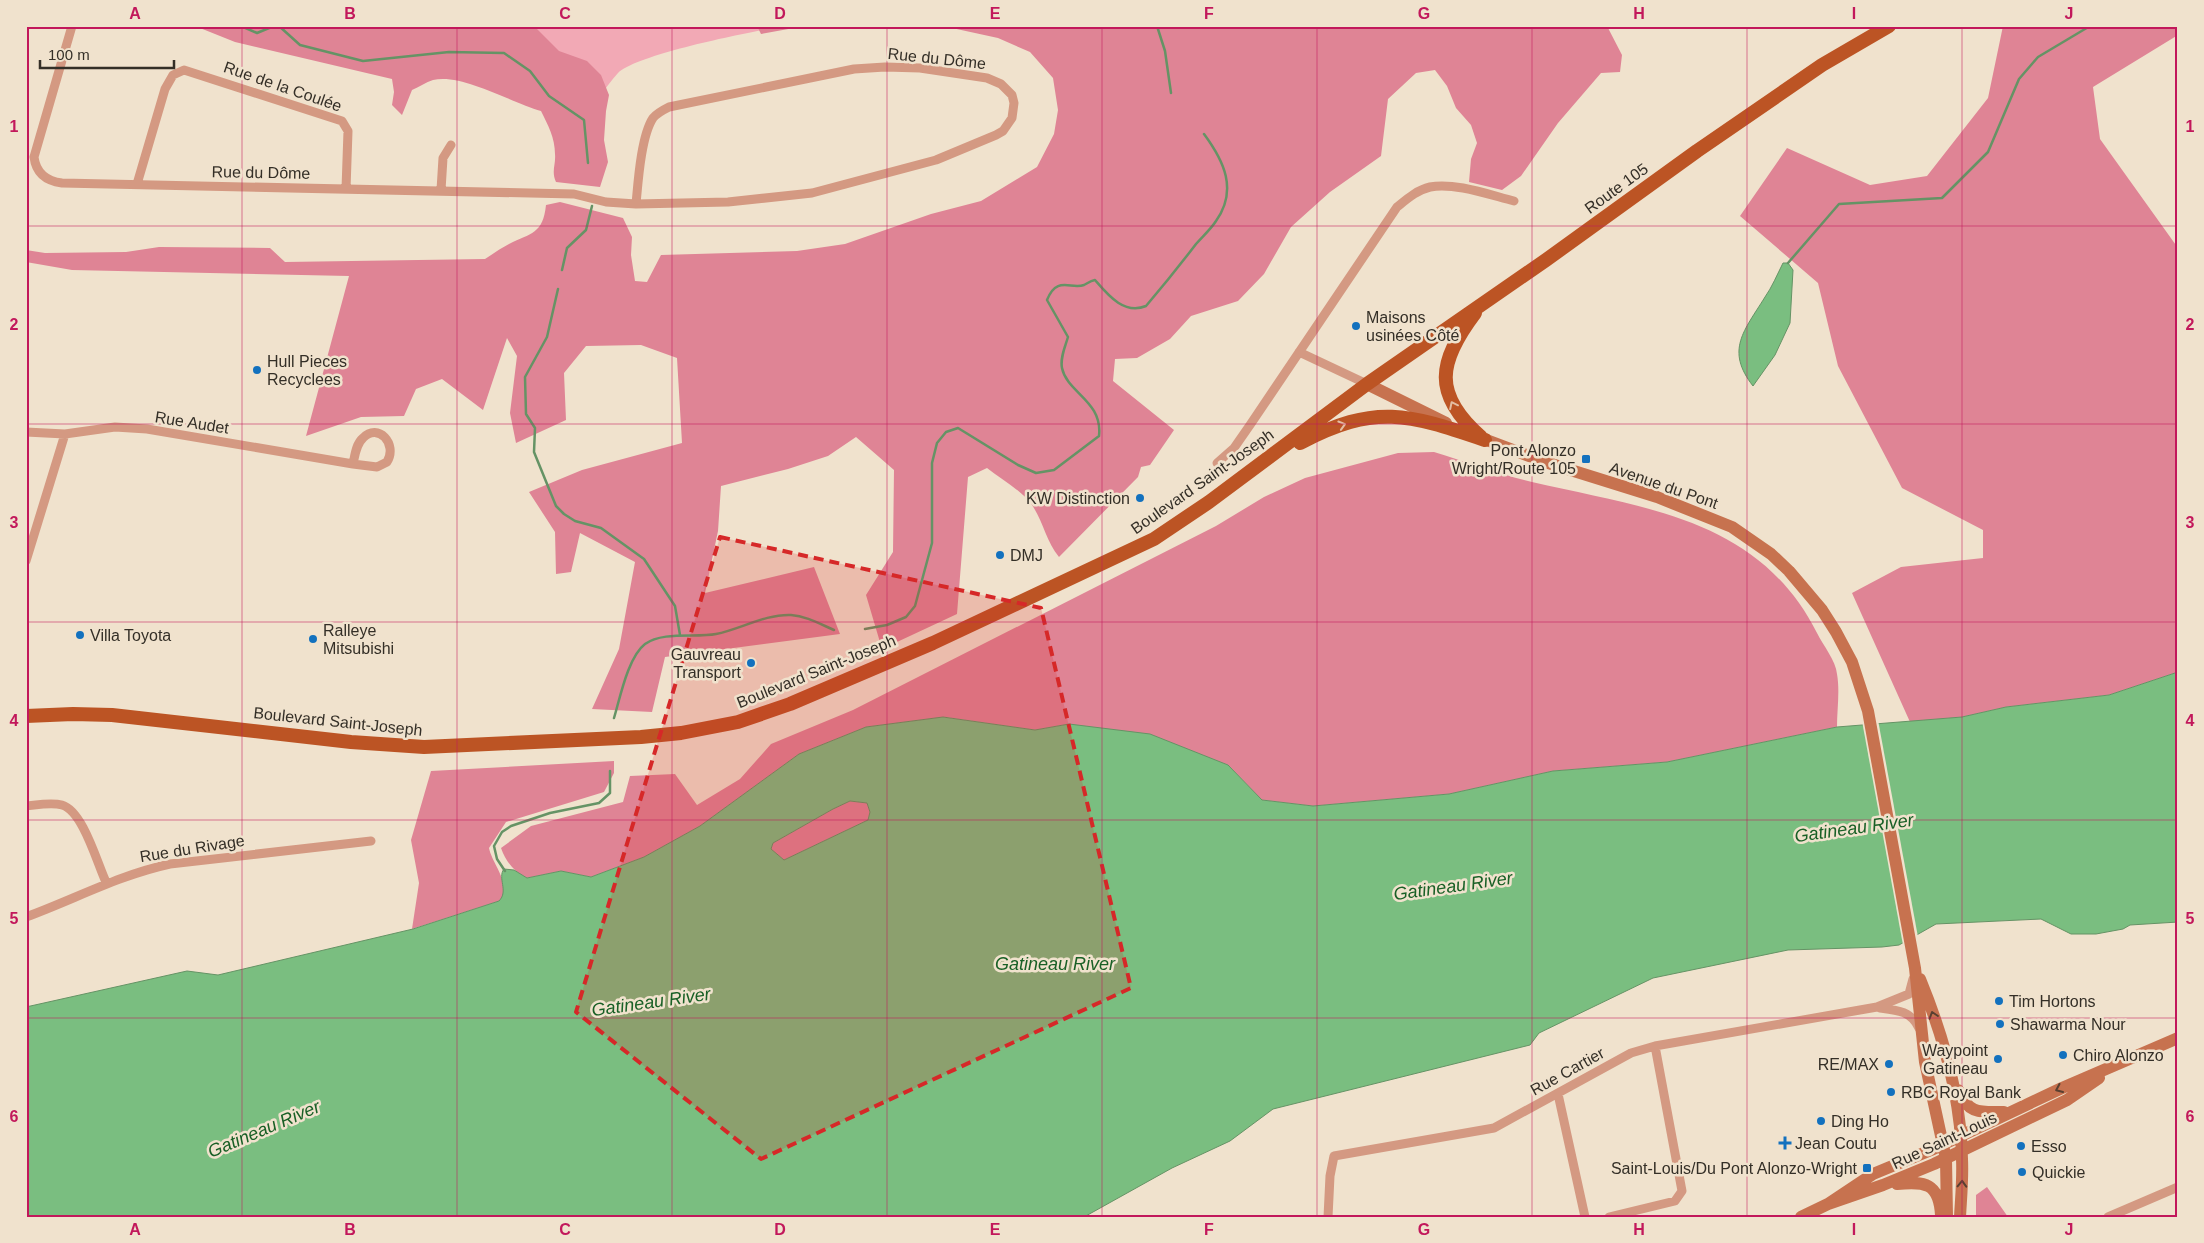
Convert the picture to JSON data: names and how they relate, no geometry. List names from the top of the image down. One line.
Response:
{"streets":{"main road":["Route 105","Boulevard Saint-Joseph","Avenue du Pont","Rue Saint-Louis"],"street":["Rue du Dôme","Rue de la Coulée","Rue Audet","Rue du Rivage","Rue Cartier"]},"crossings":[["Rue du Dôme","Rue de la Coulée"],["Route 105","Boulevard Saint-Joseph"],["Route 105","Avenue du Pont"],["Boulevard Saint-Joseph","Avenue du Pont"],["Avenue du Pont","Rue Cartier"]],"water":["Gatineau River"],"places":{"other":["Maisons usinées Côté","Hull Pieces Recyclees","KW Distinction","DMJ","Villa Toyota","Ralleye Mitsubishi","Gauvreau Transport","Tim Hortons","Shawarma Nour","Chiro Alonzo","Waypoint Gatineau","RE/MAX","RBC Royal Bank","Ding Ho","Esso","Quickie"],"transit":["Pont Alonzo Wright/Route 105","Saint-Louis/Du Pont Alonzo-Wright"],"health":["Jean Coutu"]},"scale_bar":"100 m","grid":{"columns":["A","B","C","D","E","F","G","H","I","J"],"rows":["1","2","3","4","5","6"]}}
